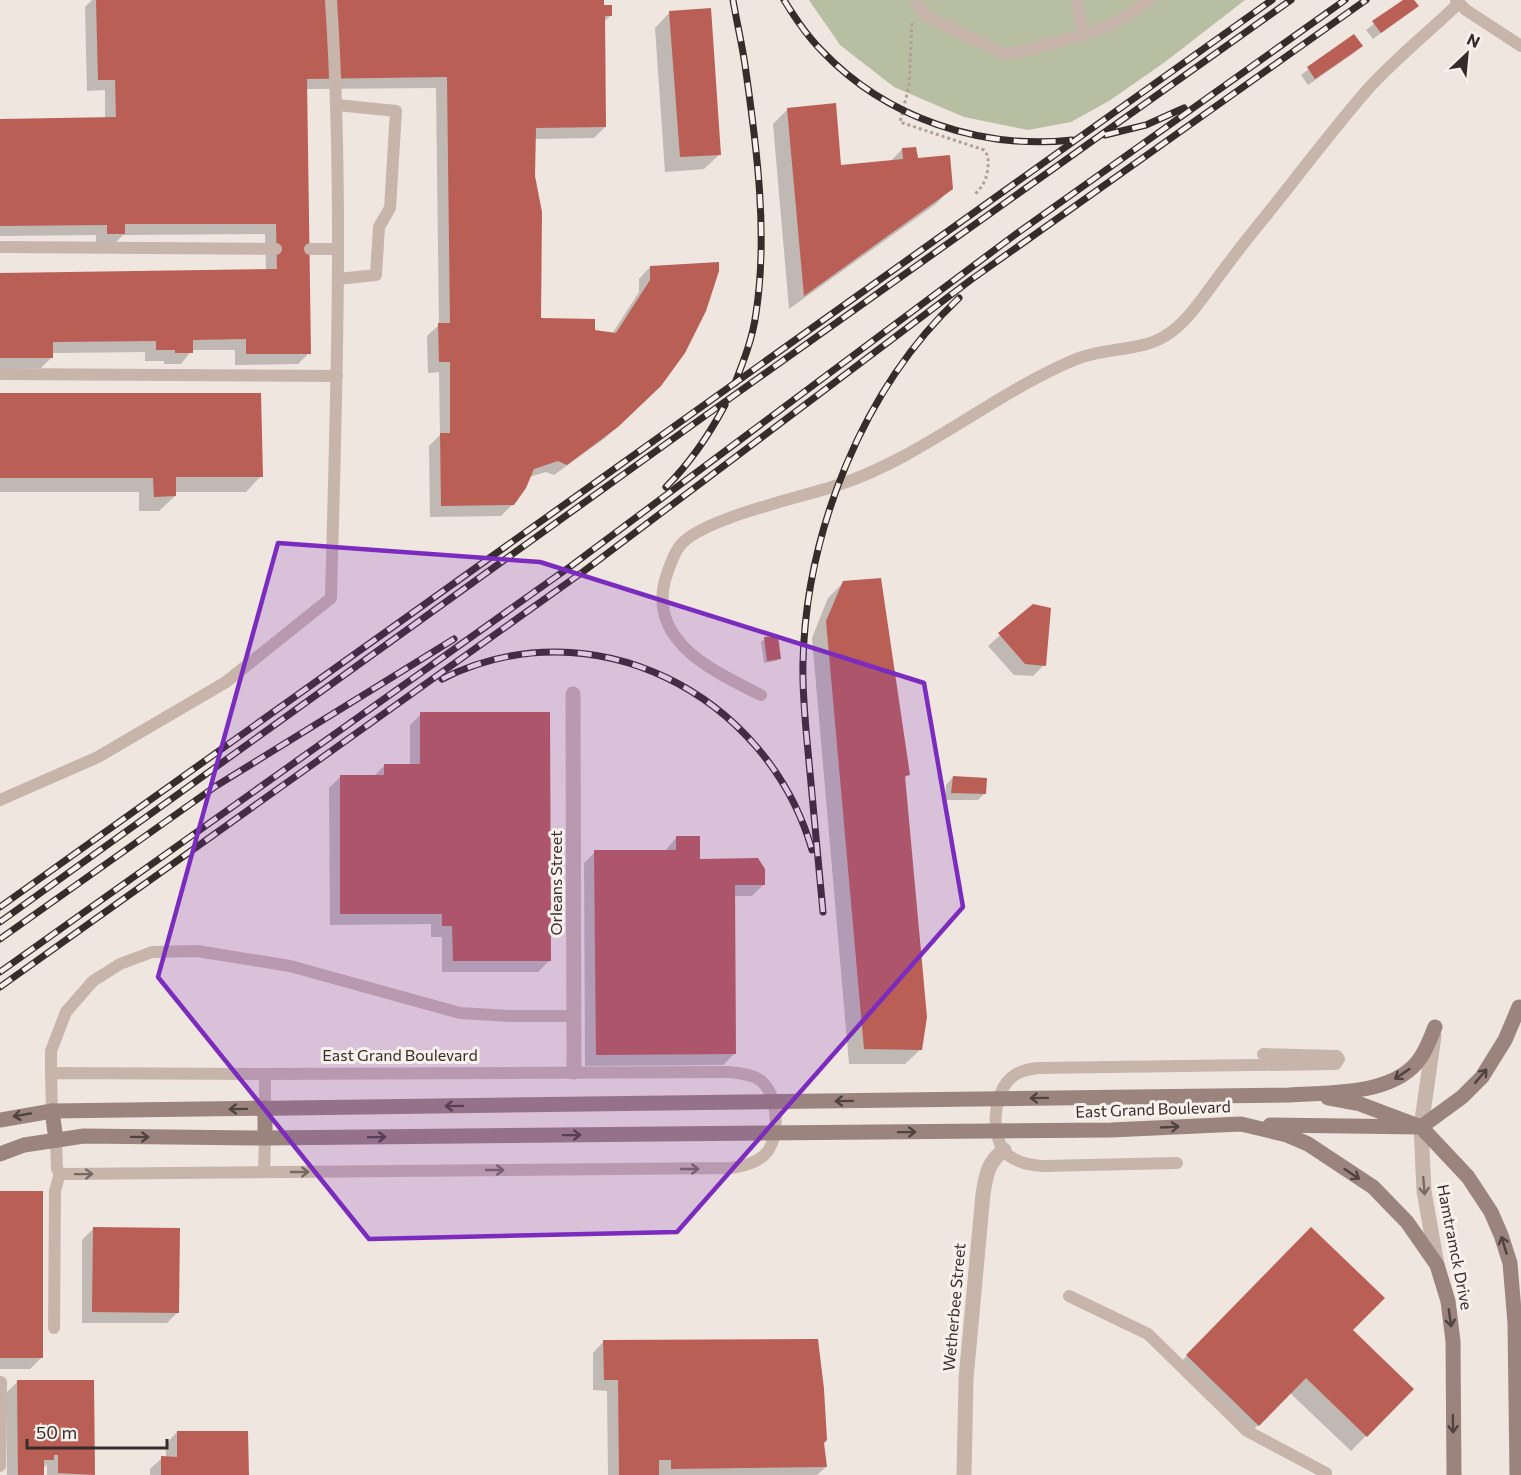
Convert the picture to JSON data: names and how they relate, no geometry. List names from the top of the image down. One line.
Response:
{"streets":{"main road":["East Grand Boulevard","Hamtramck Drive"],"street":["Orleans Street","Wetherbee Street"]},"crossings":[["Orleans Street","East Grand Boulevard"],["East Grand Boulevard","Hamtramck Drive"]],"one_way":["Hamtramck Drive"],"scale_bar":"50 m","north":"top right"}
